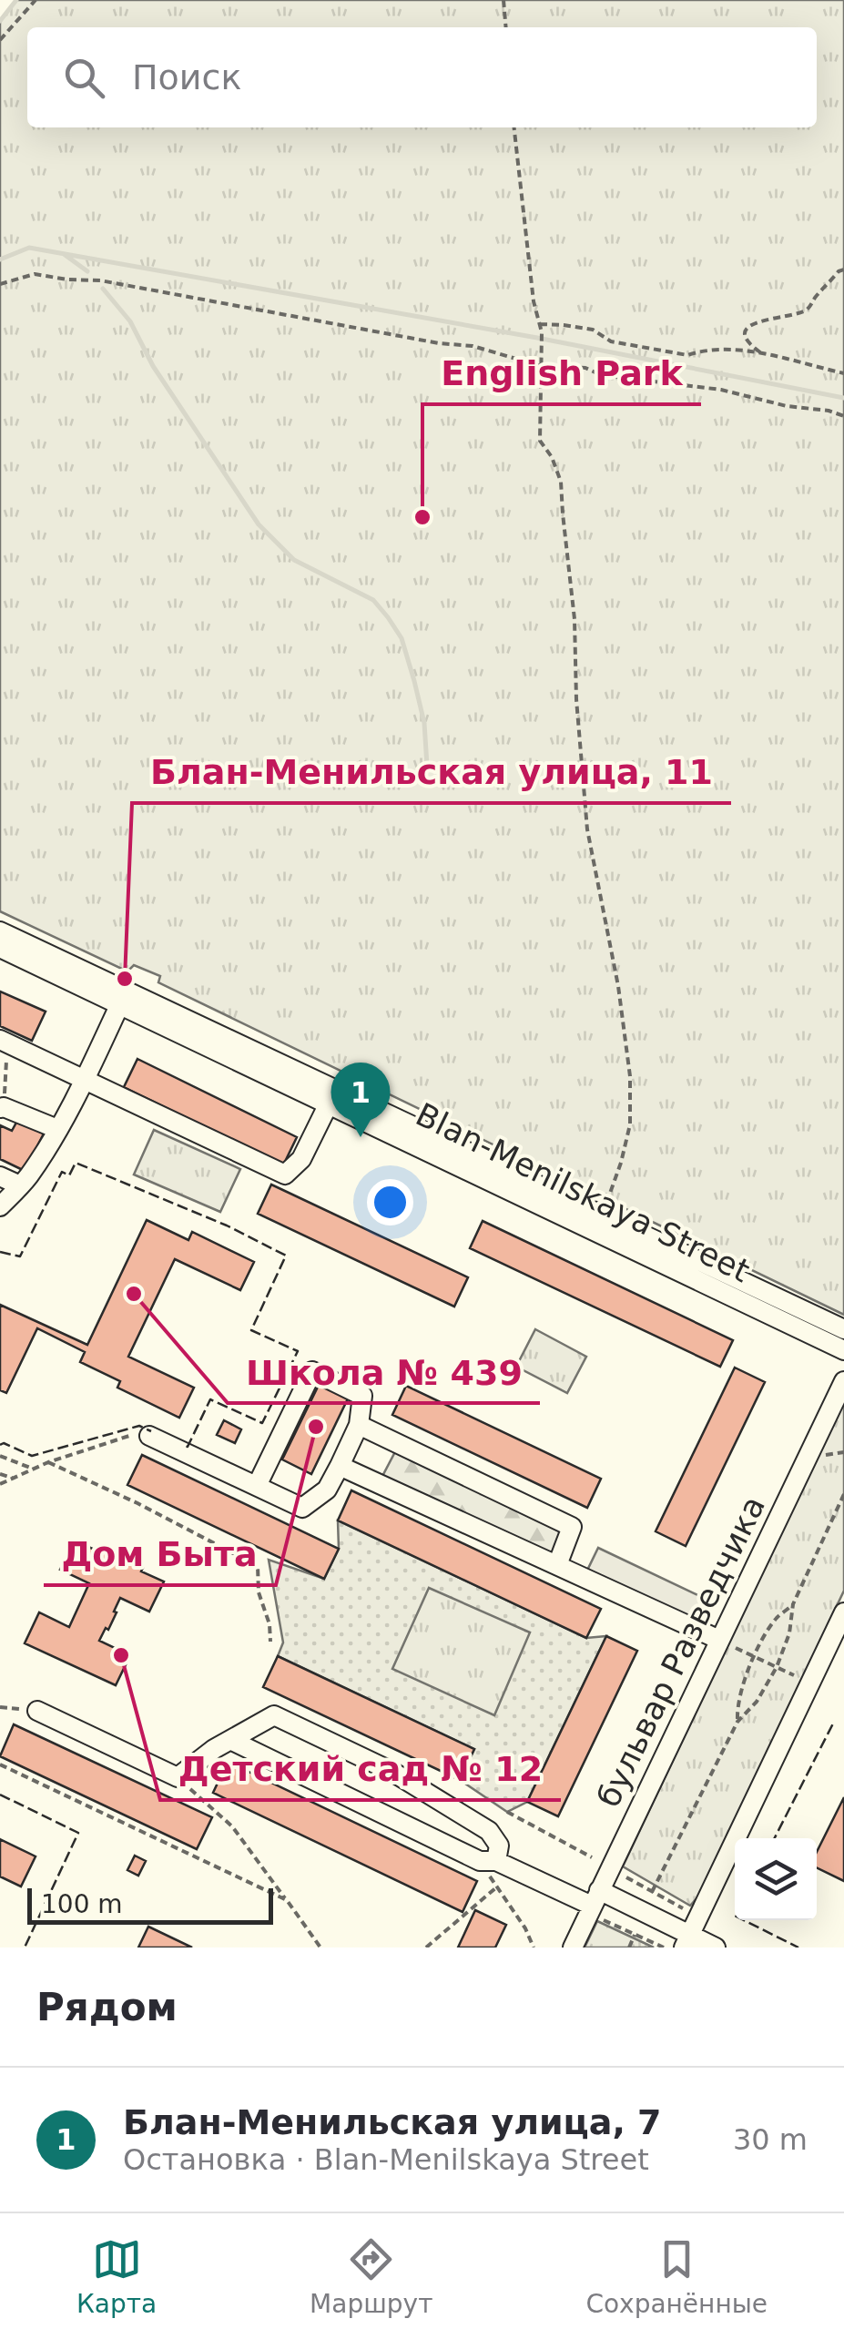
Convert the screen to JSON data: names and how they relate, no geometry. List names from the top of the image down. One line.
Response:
{"streets":{"street":["Blan-Menilskaya Street","бульвар Разведчика"]},"places":["English Park","Блан-Менильская улица, 11","Школа № 439","Дом Быта","Детский сад № 12"],"scale_bar":"100 m","page":{"search":"Поиск","pins":"1","scale":"100 m","heading":"Рядом","list":[{"mark":"1","name":"Блан-Менильская улица, 7","note":"Остановка · Blan-Menilskaya Street","value":"30 m"}],"nav":["Карта","Маршрут","Сохранённые"]}}
